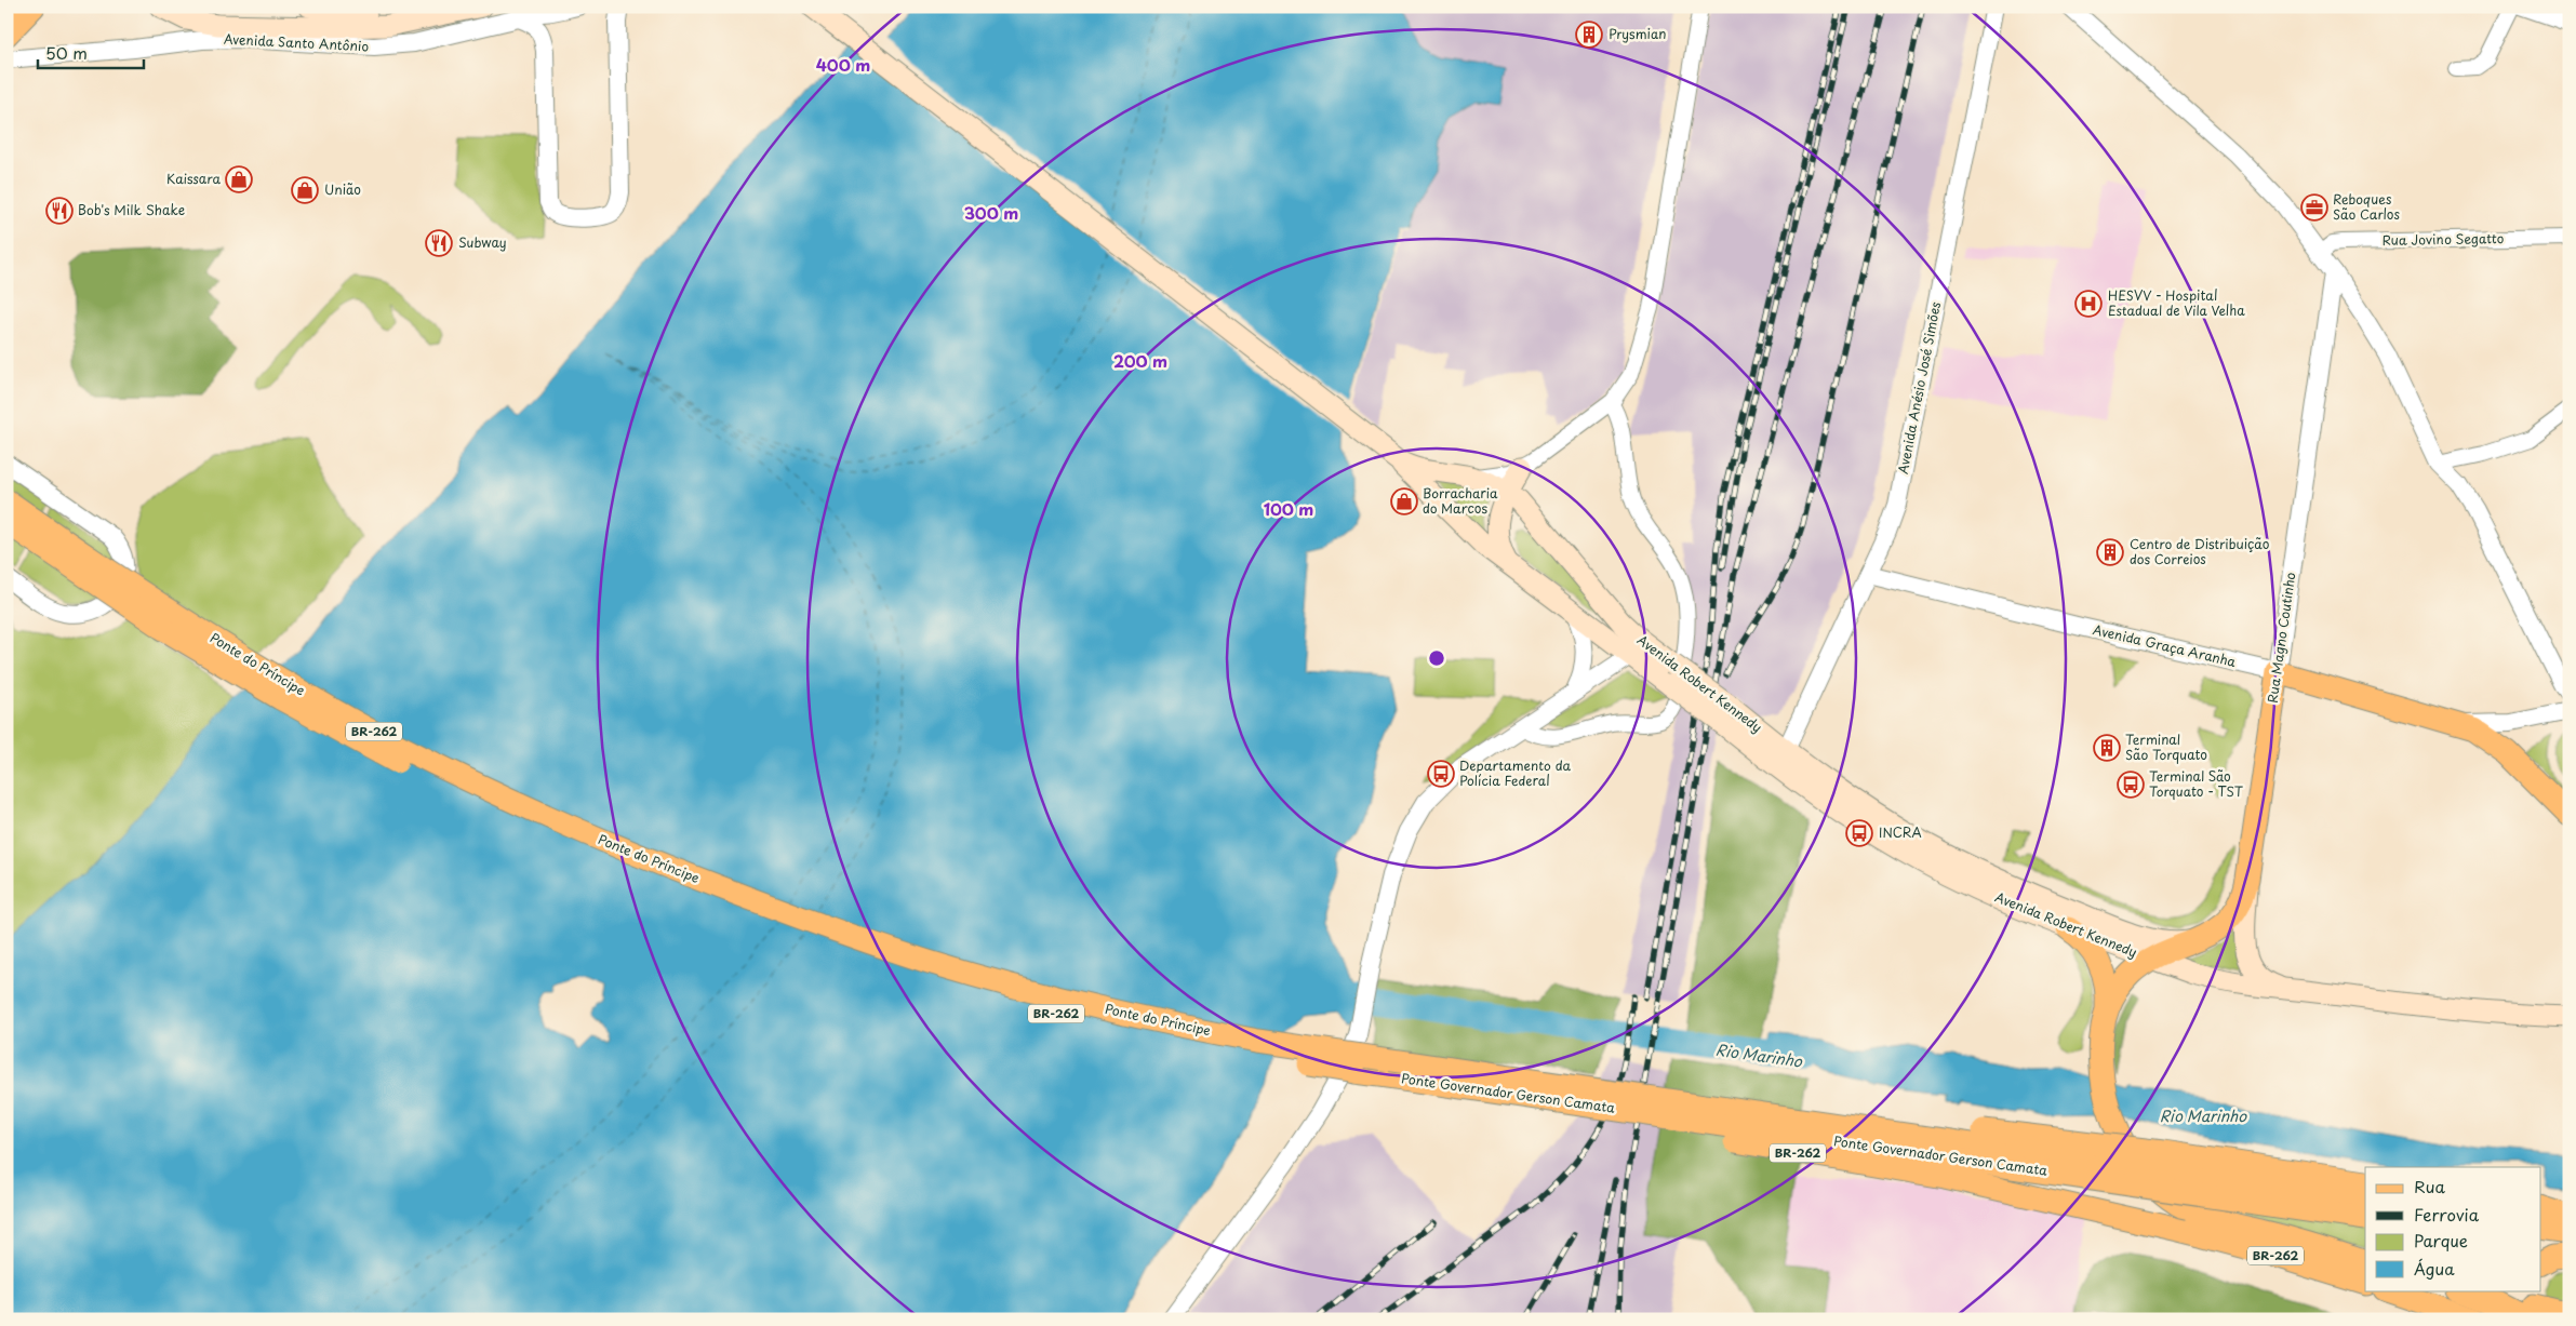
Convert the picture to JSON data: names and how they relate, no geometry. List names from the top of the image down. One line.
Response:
{"streets":{"main road":["Rua Magno Coutinho","Avenida Graça Aranha","Ponte do Príncipe","Avenida Robert Kennedy","BR-262","Ponte Governador Gerson Camata"],"street":["Avenida Santo Antônio","Rua Jovino Segatto","Avenida Anésio José Simões"]},"crossings":[["Avenida Anésio José Simões","Avenida Graça Aranha"],["Avenida Anésio José Simões","Avenida Robert Kennedy"],["Rua Magno Coutinho","Avenida Graça Aranha"],["Rua Magno Coutinho","Avenida Robert Kennedy"],["Ponte do Príncipe","Ponte Governador Gerson Camata"],["BR-262","Ponte Governador Gerson Camata"]],"water":["Rio Marinho"],"places":{"building":["Prysmian","Centro de Distribuição dos Correios","Terminal São Torquato"],"shop":["Kaissara","União","Borracharia do Marcos"],"office":["Reboques São Carlos"],"restaurant":["Bob's Milk Shake","Subway"],"hospital":["HESVV - Hospital Estadual de Vila Velha"],"bus stop":["Departamento da Polícia Federal","Terminal São Torquato - TST","INCRA"]},"legend":["Rua","Ferrovia","Parque","Água"],"scale_bar":"50 m","rings":["400 m","300 m","200 m","100 m"]}
